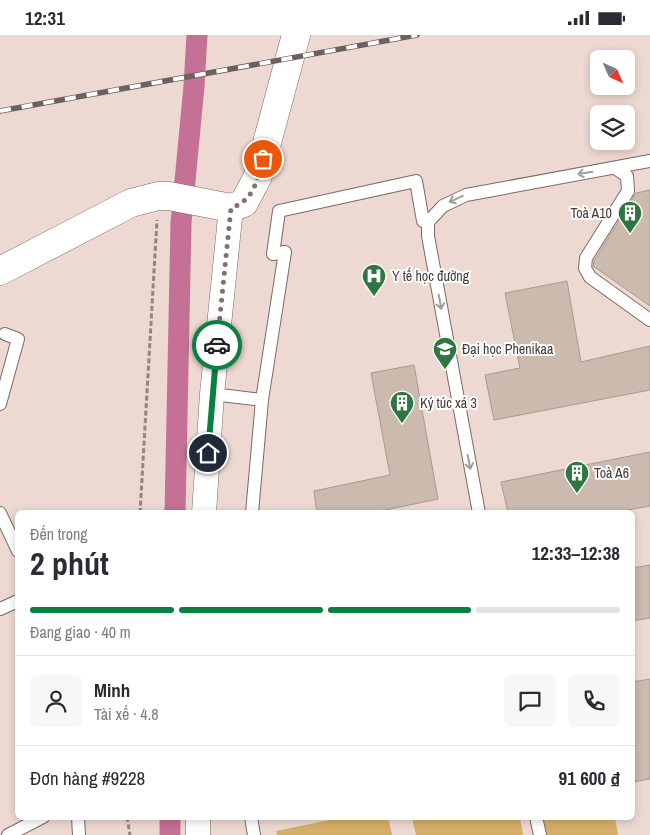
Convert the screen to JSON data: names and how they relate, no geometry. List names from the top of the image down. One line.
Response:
{"places":{"building":["Toà A10","Ký túc xá 3","Toà A6"],"hospital":["Y tế học đường"],"school or university":["Đại học Phenikaa"]},"north":"bottom right","page":{"status":"12:31","heading":["2 phút","Đến trong","12:33–12:38"],"panel":["Minh","Tài xế · 4.8","Đơn hàng #9228","91 600 ₫"],"bar":"Đang giao · 40 m"}}
